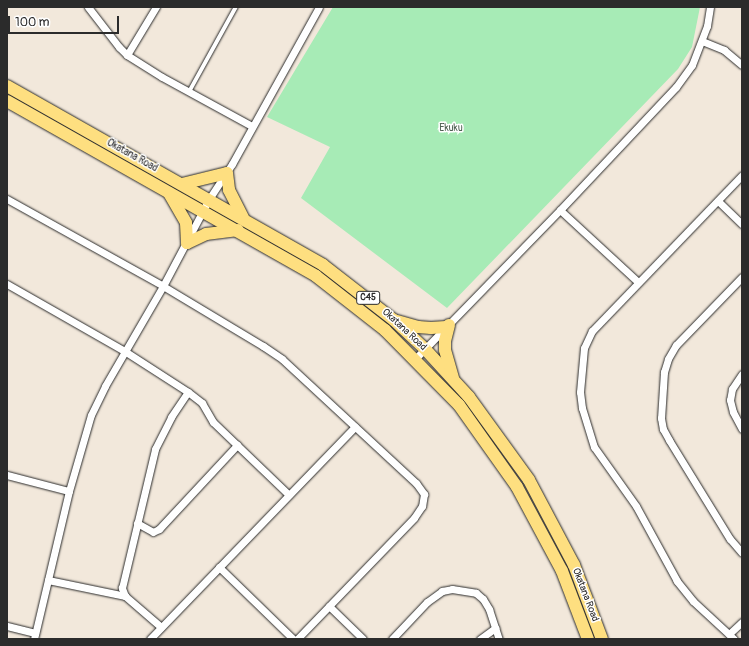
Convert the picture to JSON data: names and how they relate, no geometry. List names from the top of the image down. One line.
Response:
{"streets":{"main road":["Okatana Road","C45"]},"parks":["Ekuku"],"scale_bar":"100 m"}
